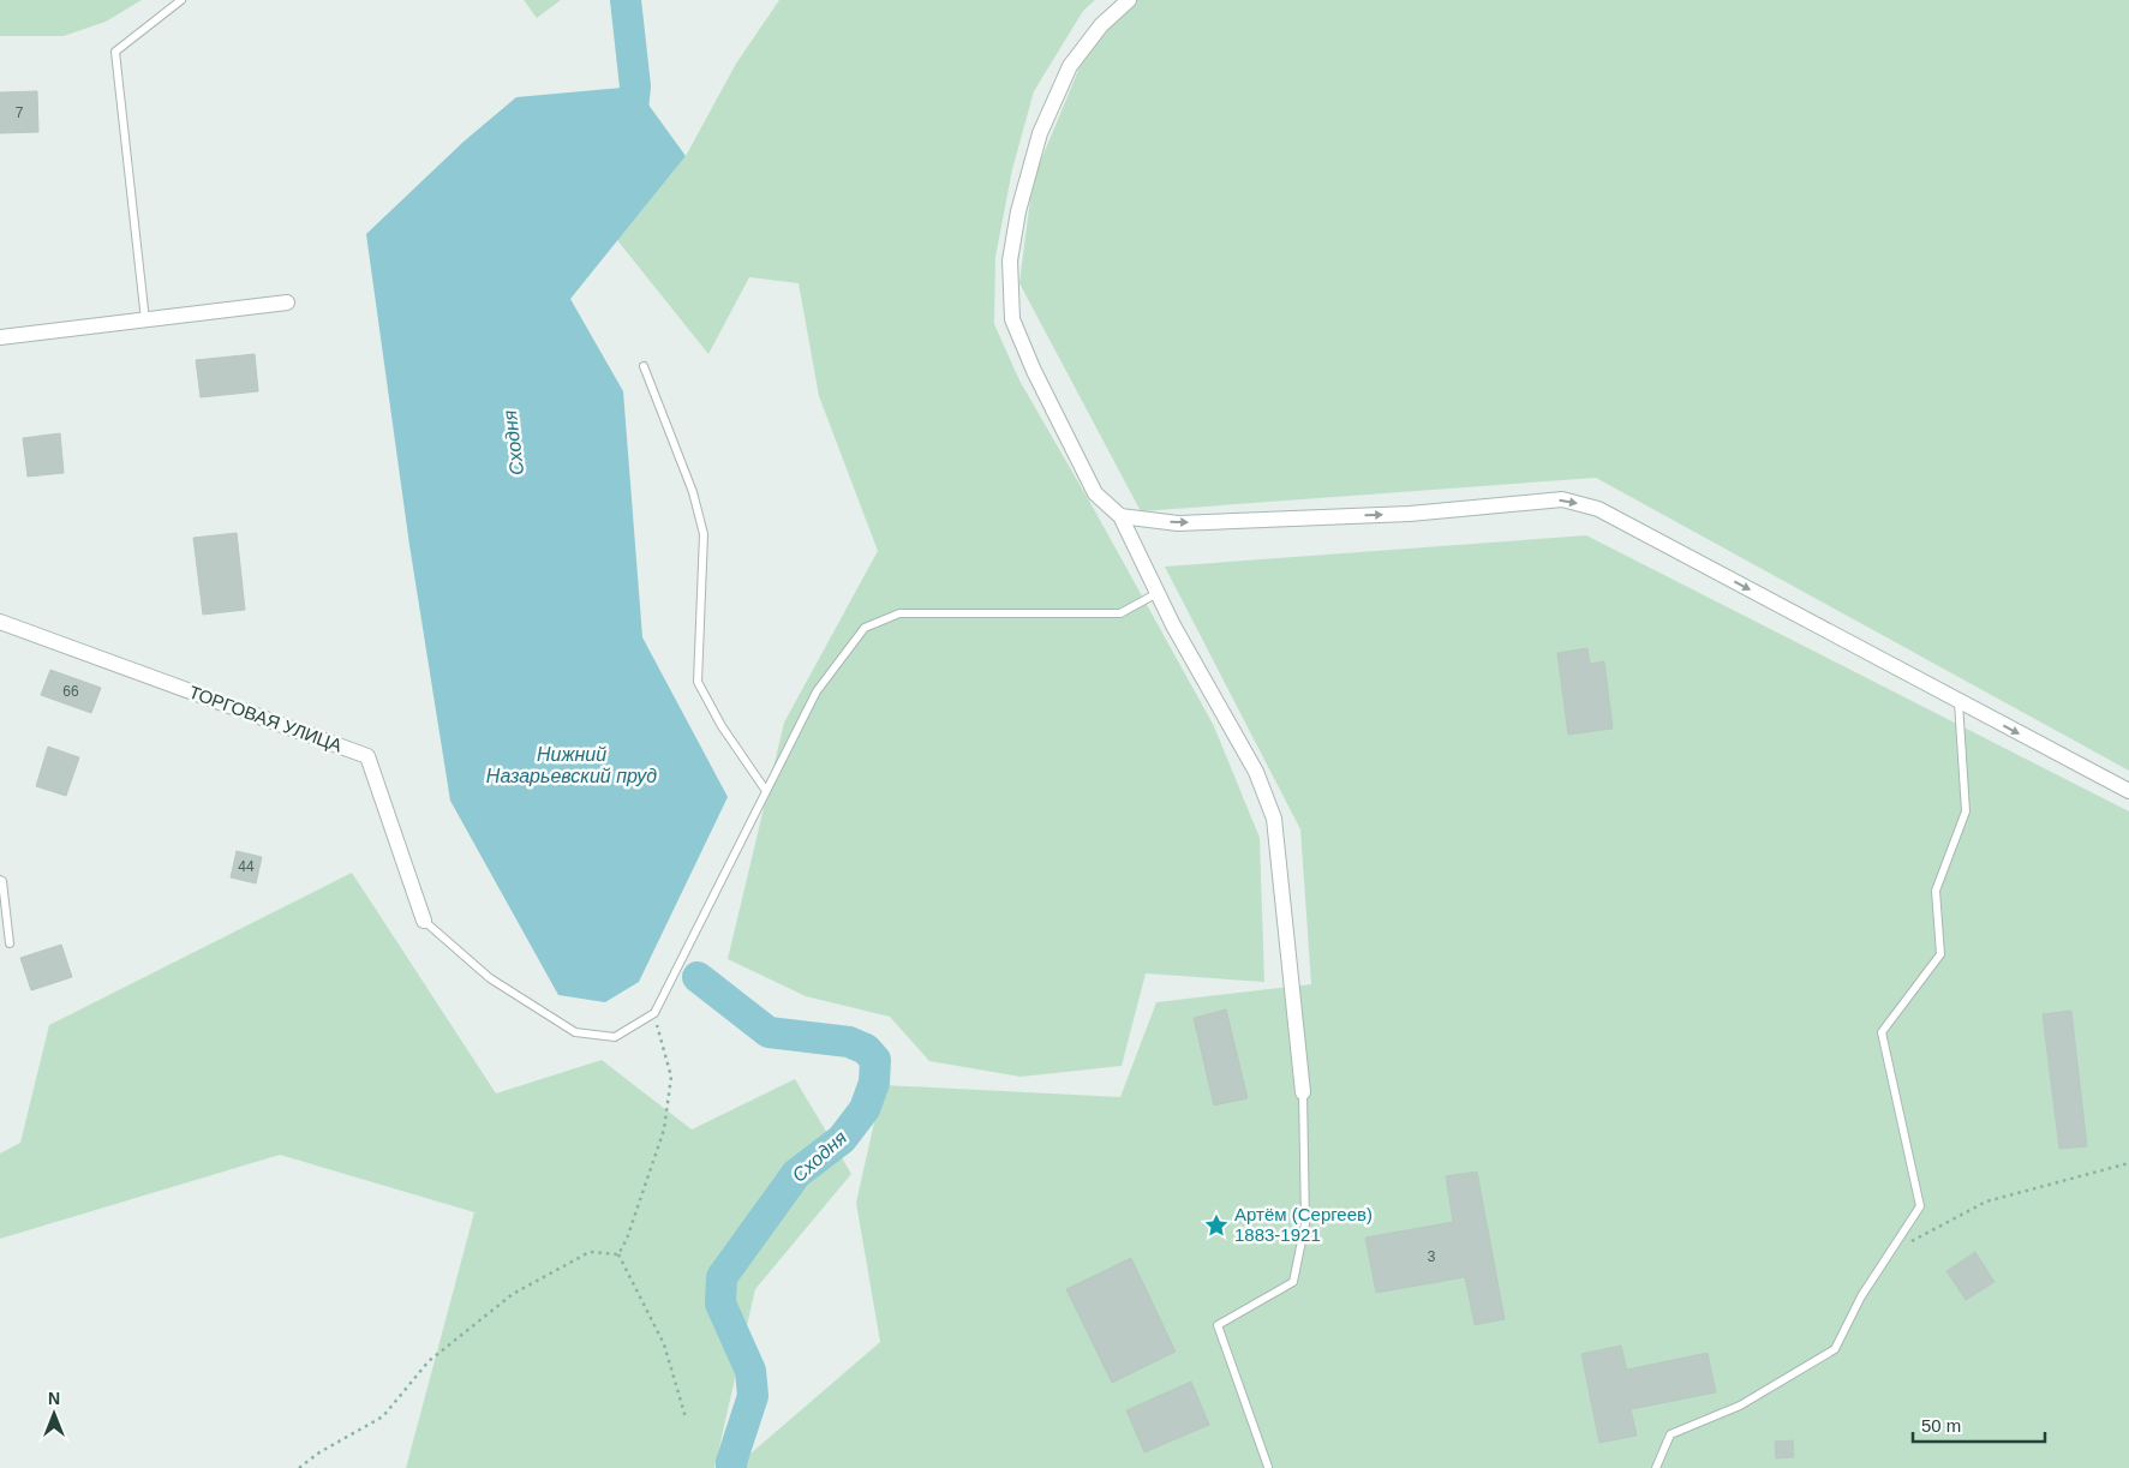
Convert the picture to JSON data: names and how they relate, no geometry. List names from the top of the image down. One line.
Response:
{"streets":{"street":["ТОРГОВАЯ УЛИЦА"]},"water":["Сходня","Нижний Назарьевский пруд"],"places":{"place":["Артём (Сергеев) 1883-1921"]},"house_numbers":["7","66","44","3"],"scale_bar":"50 m","north":"top"}
